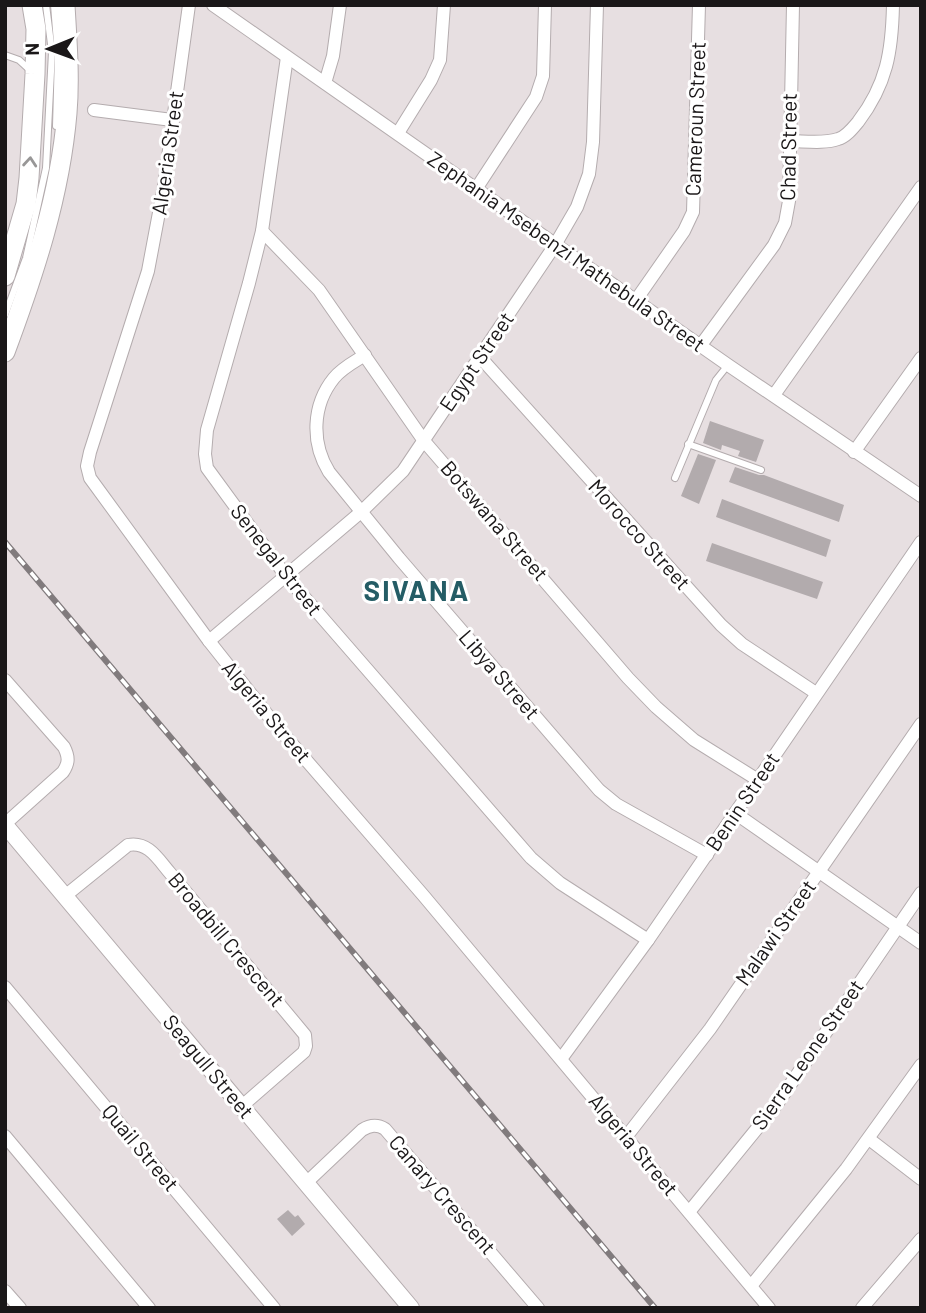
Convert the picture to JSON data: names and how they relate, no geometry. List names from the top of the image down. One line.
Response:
{"streets":{"street":["Cameroun Street","Chad Street","Algeria Street","Zephania Msebenzi Mathebula Street","Egypt Street","Botswana Street","Morocco Street","Senegal Street","Libya Street","Benin Street","Malawi Street","Broadbill Crescent","Sierra Leone Street","Seagull Street","Quail Street","Canary Crescent"]},"crossings":[["Cameroun Street","Zephania Msebenzi Mathebula Street"],["Chad Street","Zephania Msebenzi Mathebula Street"],["Algeria Street","Egypt Street"],["Algeria Street","Benin Street"],["Algeria Street","Malawi Street"],["Algeria Street","Sierra Leone Street"],["Zephania Msebenzi Mathebula Street","Egypt Street"],["Zephania Msebenzi Mathebula Street","Senegal Street"],["Egypt Street","Botswana Street"],["Egypt Street","Morocco Street"],["Egypt Street","Senegal Street"],["Egypt Street","Libya Street"],["Botswana Street","Senegal Street"],["Botswana Street","Libya Street"],["Botswana Street","Benin Street"],["Morocco Street","Benin Street"],["Senegal Street","Benin Street"],["Libya Street","Benin Street"],["Broadbill Crescent","Seagull Street"],["Seagull Street","Canary Crescent"]],"districts":["SIVANA"],"north":"left"}
